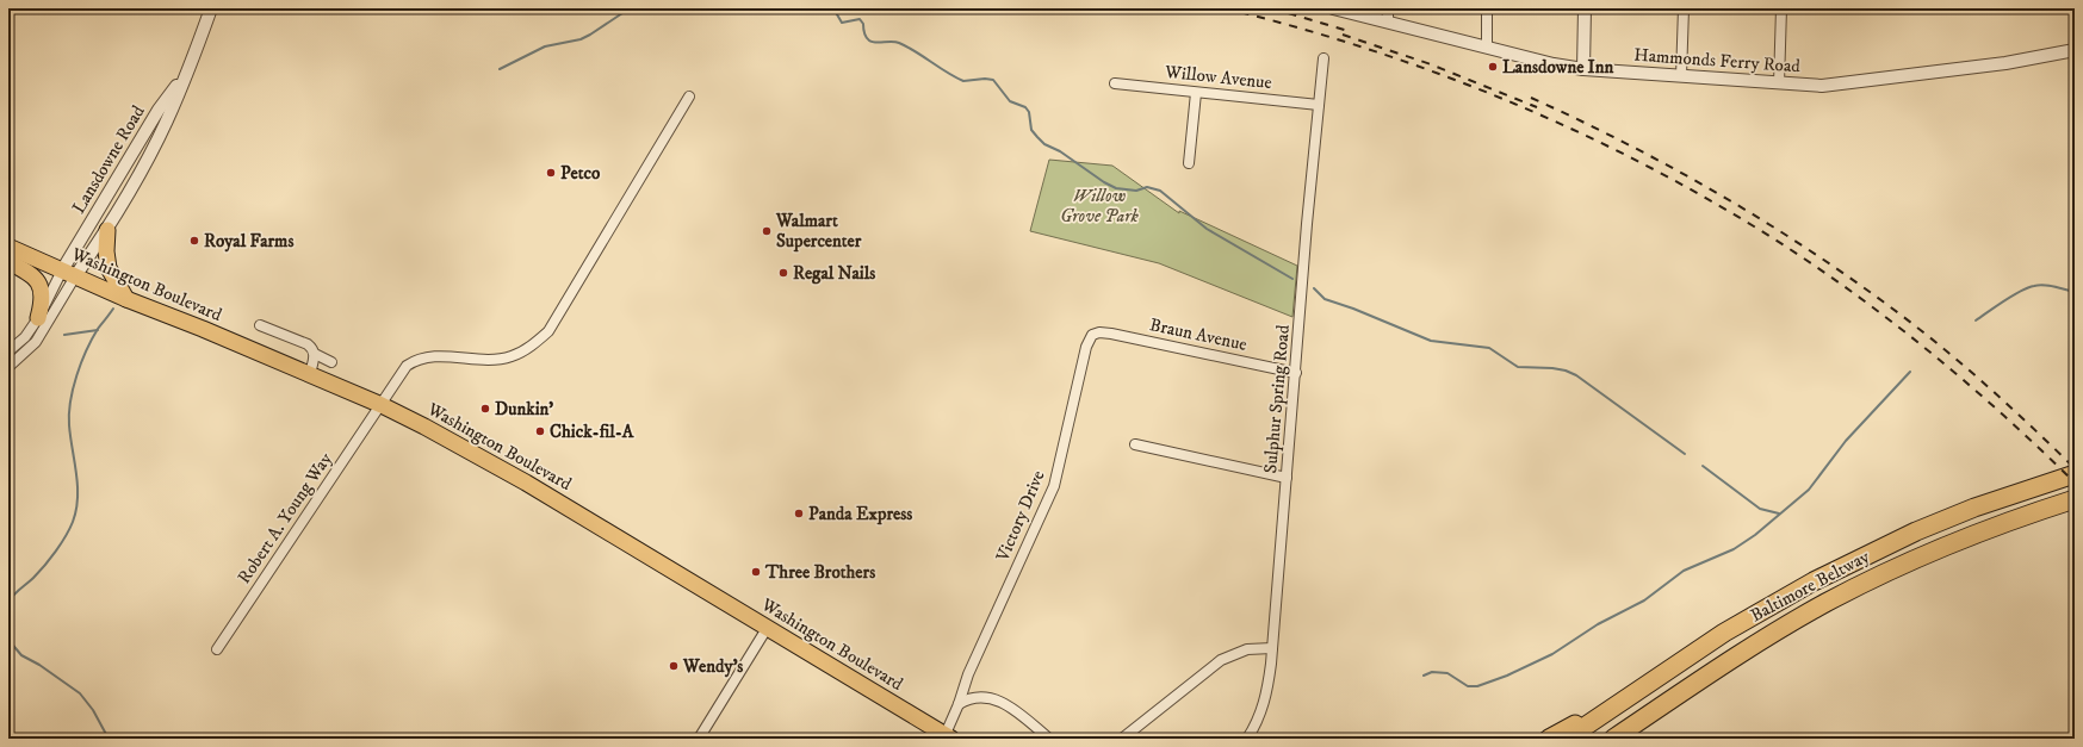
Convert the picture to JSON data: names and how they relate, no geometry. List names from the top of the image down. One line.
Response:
{"streets":{"highway":["Baltimore Beltway"],"main road":["Washington Boulevard"],"street":["Hammonds Ferry Road","Willow Avenue","Lansdowne Road","Braun Avenue","Sulphur Spring Road","Victory Drive","Robert A. Young Way"]},"crossings":[["Willow Avenue","Sulphur Spring Road"],["Lansdowne Road","Washington Boulevard"],["Washington Boulevard","Robert A. Young Way"],["Braun Avenue","Sulphur Spring Road"],["Braun Avenue","Victory Drive"]],"parks":["Willow Grove Park"],"places":["Lansdowne Inn","Petco","Walmart Supercenter","Royal Farms","Regal Nails","Dunkin'","Chick-fil-A","Panda Express","Three Brothers","Wendy's"]}
